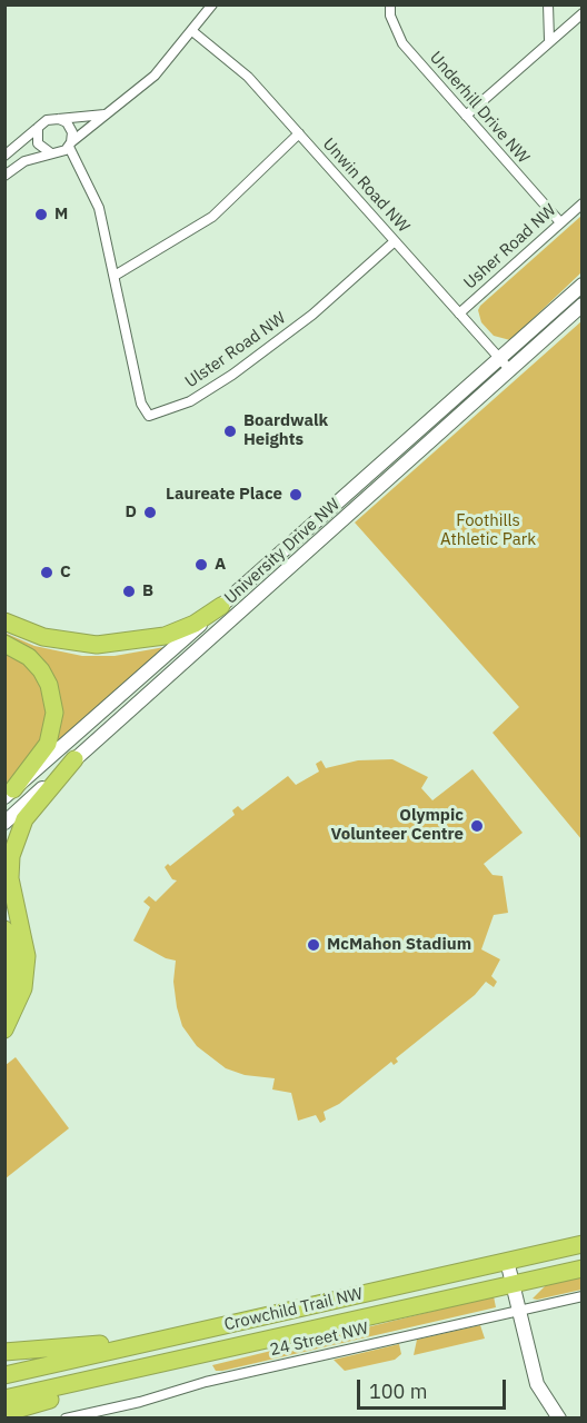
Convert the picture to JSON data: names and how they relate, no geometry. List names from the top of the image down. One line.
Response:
{"streets":{"highway":["Crowchild Trail NW"],"street":["Underhill Drive NW","Unwin Road NW","Usher Road NW","Ulster Road NW","University Drive NW","24 Street NW"]},"crossings":[["Underhill Drive NW","Usher Road NW"],["Unwin Road NW","Usher Road NW"],["Unwin Road NW","Ulster Road NW"],["Unwin Road NW","University Drive NW"]],"parks":["Foothills Athletic Park"],"places":["M","Boardwalk Heights","Laureate Place","D","A","C","B","Olympic Volunteer Centre","McMahon Stadium"],"scale_bar":"100 m"}
